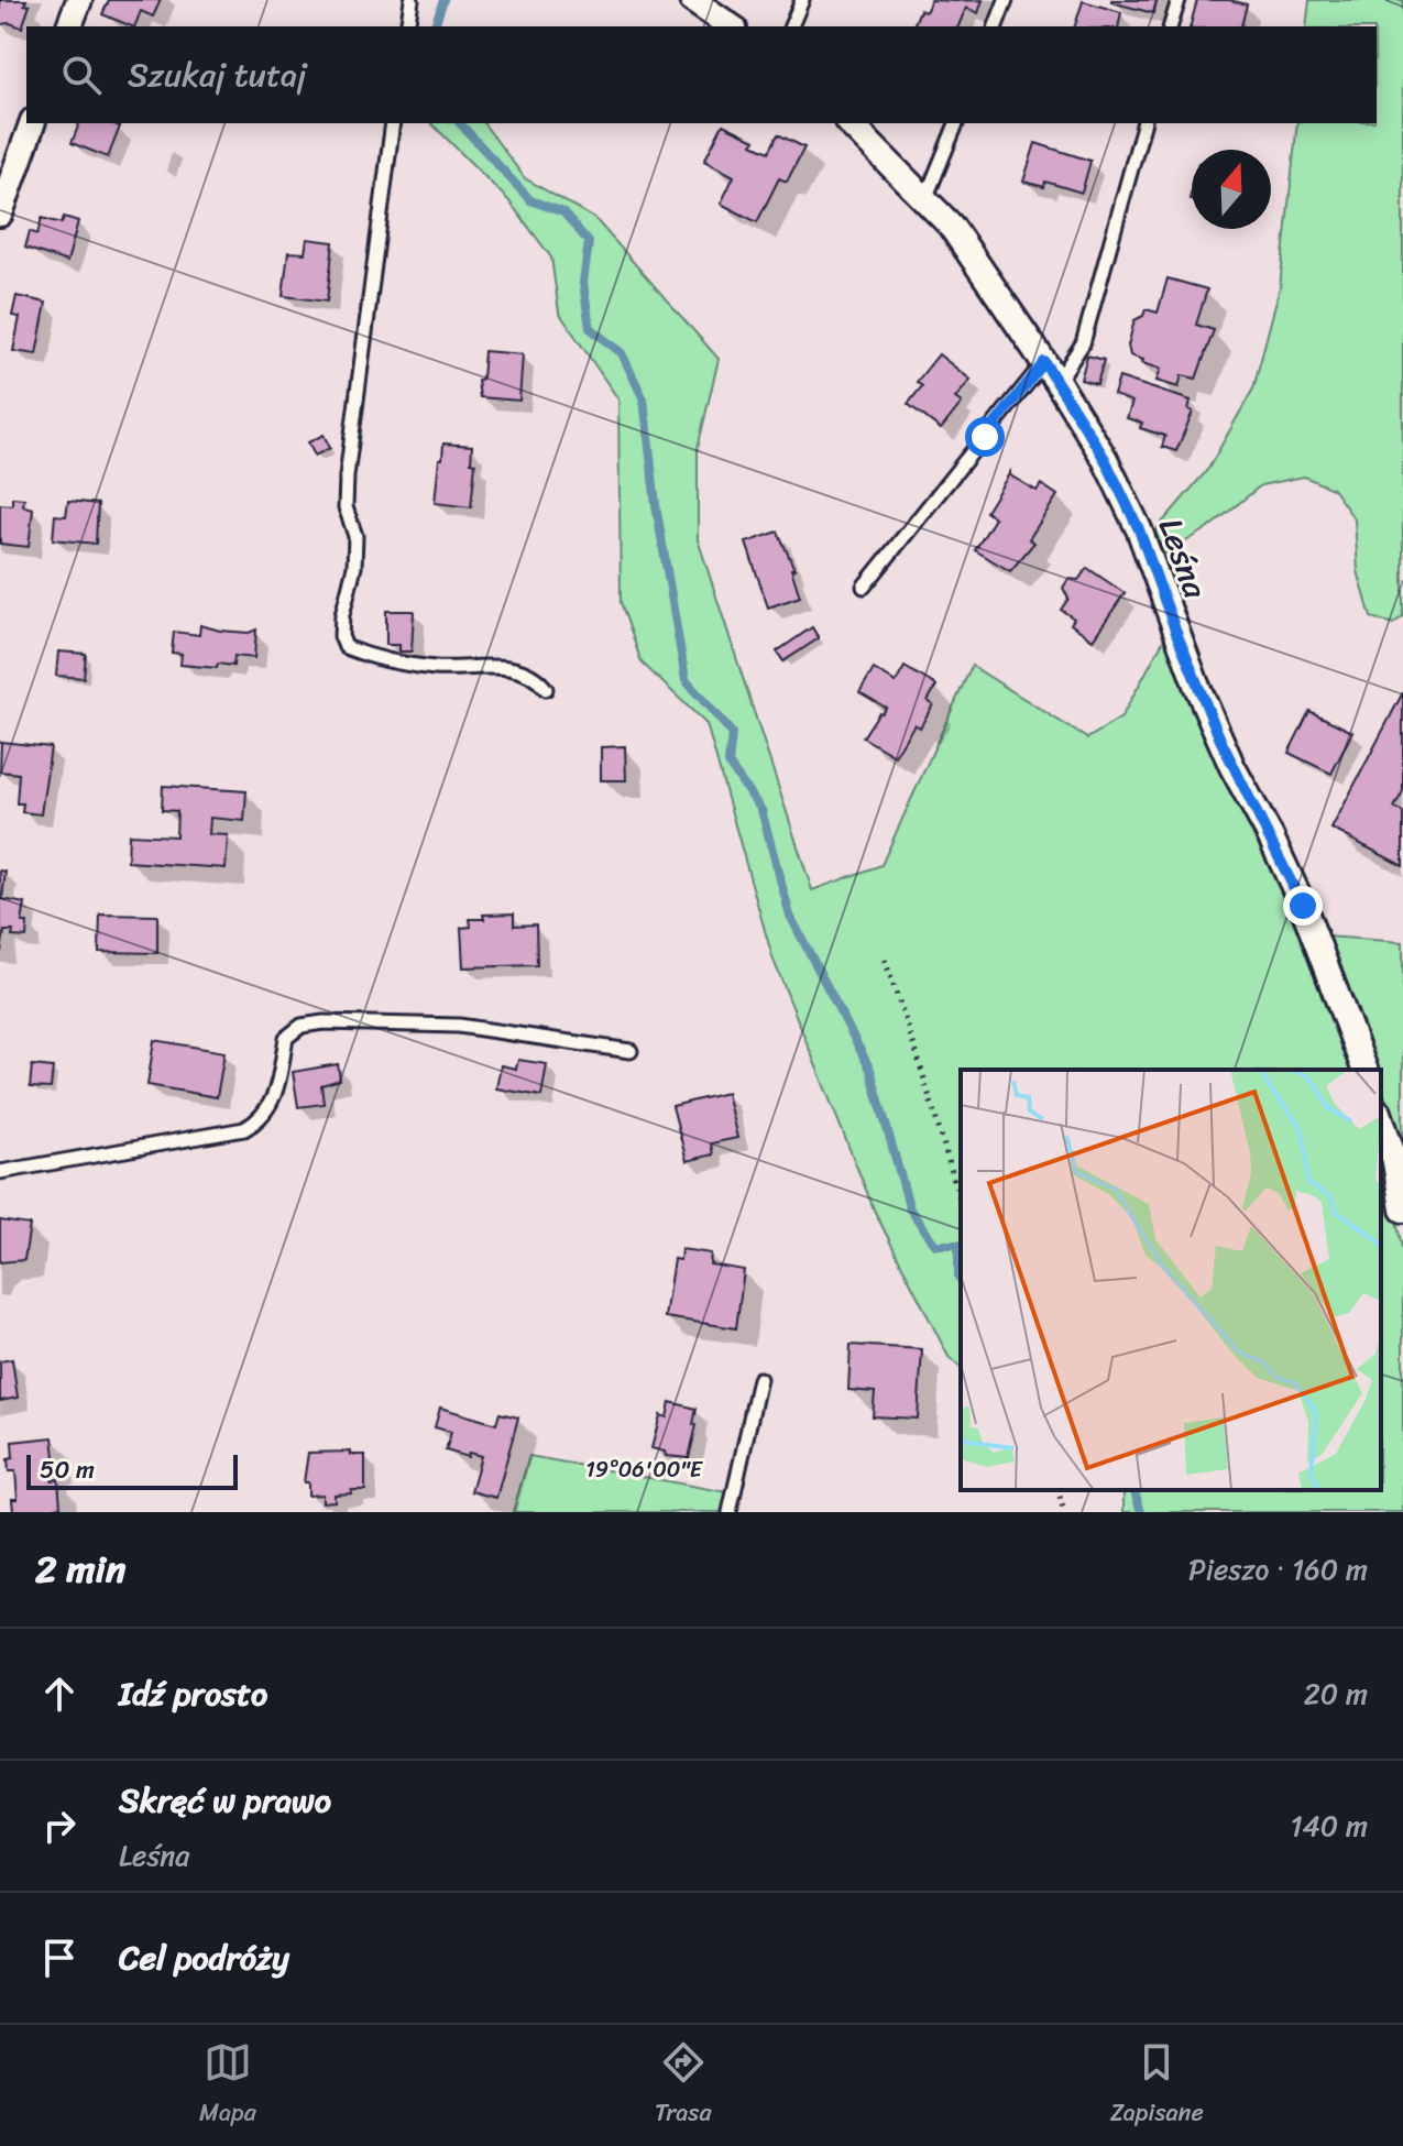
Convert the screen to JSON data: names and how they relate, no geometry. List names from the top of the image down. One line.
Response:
{"streets":{"street":["Leśna"]},"scale_bar":"50 m","north":"top","page":{"search":"Szukaj tutaj","scale":"50 m","heading":["2 min","Pieszo · 160 m"],"list":[["Idź prosto","20 m"],["Skręć w prawo","Leśna","140 m"],"Cel podróży"],"nav":["Mapa","Trasa","Zapisane"]},"coordinates":["19°06'00\"E"]}
